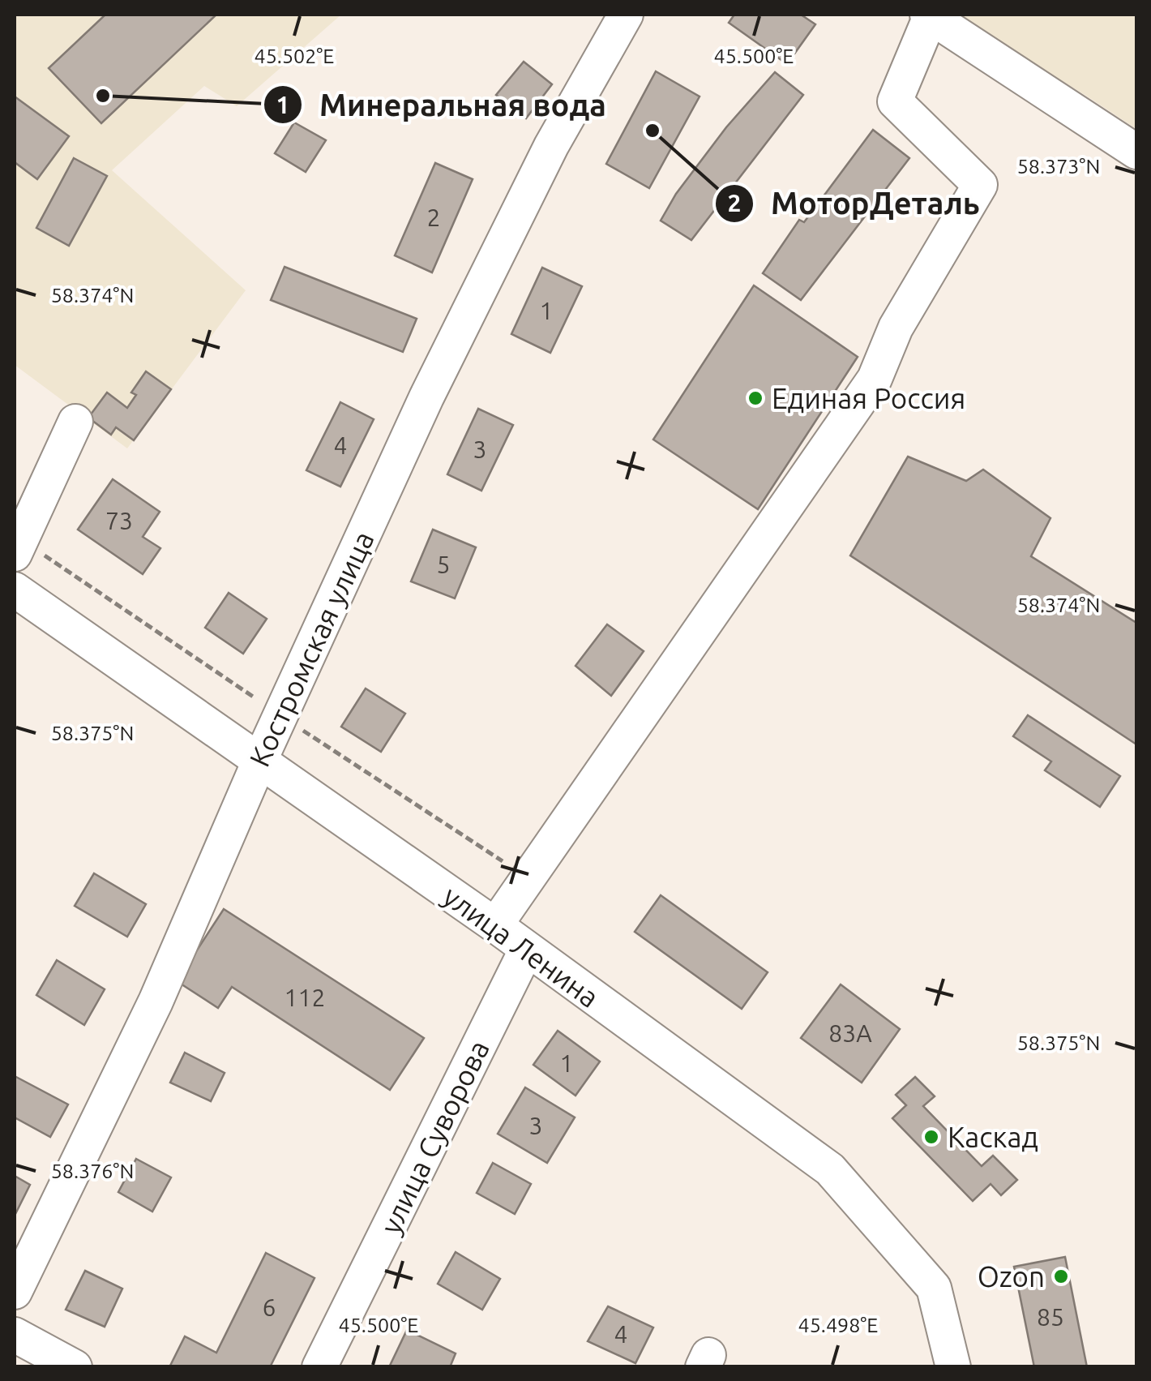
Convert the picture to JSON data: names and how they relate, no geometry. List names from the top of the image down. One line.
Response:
{"streets":{"street":["Костромская улица","улица Ленина","улица Суворова"]},"crossings":[["Костромская улица","улица Ленина"],["улица Ленина","улица Суворова"]],"places":["Минеральная вода","МоторДеталь","Единая Россия","Каскад","Ozon"],"house_numbers":["2","1","4","3","73","5","112","83А","1","3","6","85","4"],"coordinates":["45.502°E","45.500°E","58.373°N","58.374°N","58.375°N","58.376°N","45.498°E"]}
